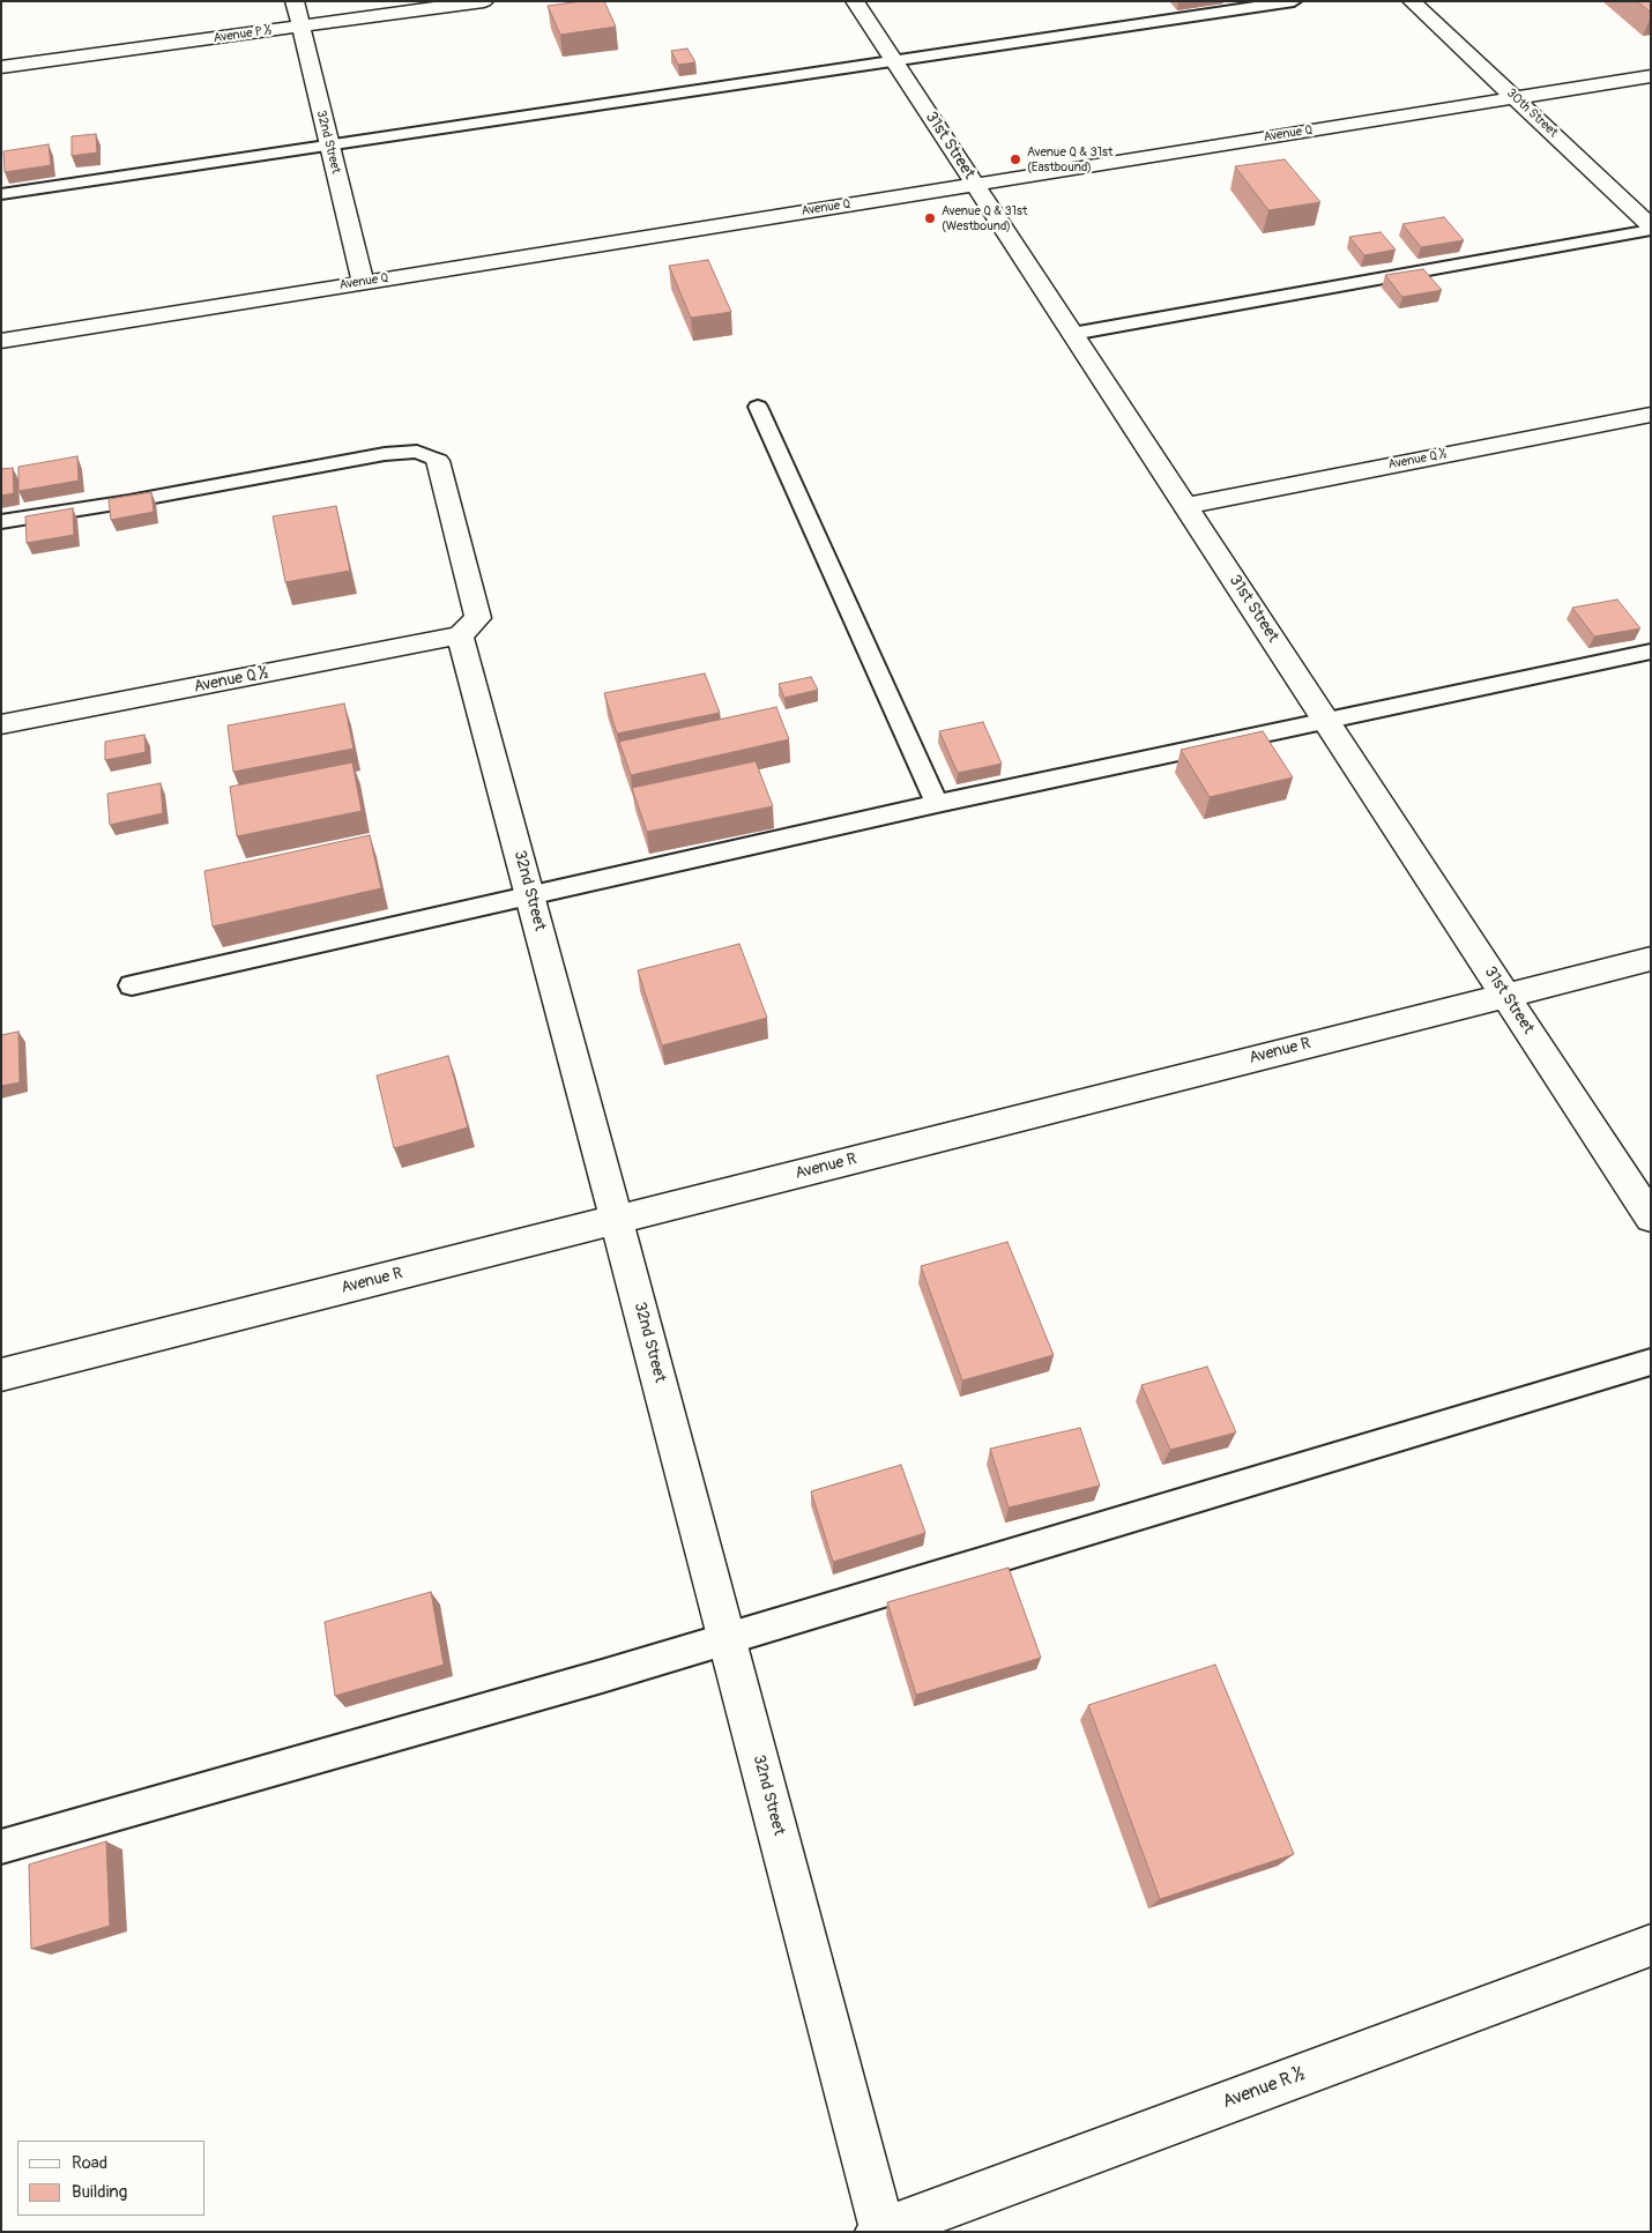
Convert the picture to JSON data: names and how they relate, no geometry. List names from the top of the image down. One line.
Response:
{"streets":{"street":["Avenue P ½","30th Street","Avenue Q","32nd Street","31st Street","Avenue Q ½","Avenue R","Avenue R ½"]},"crossings":[["Avenue P ½","32nd Street"],["30th Street","Avenue Q"],["Avenue Q","32nd Street"],["Avenue Q","31st Street"],["32nd Street","Avenue Q ½"],["32nd Street","Avenue R"],["32nd Street","Avenue R ½"],["31st Street","Avenue Q ½"],["31st Street","Avenue R"]],"places":["Avenue Q & 31st (Eastbound)","Avenue Q & 31st (Westbound)"],"legend":["Road","Building"]}
